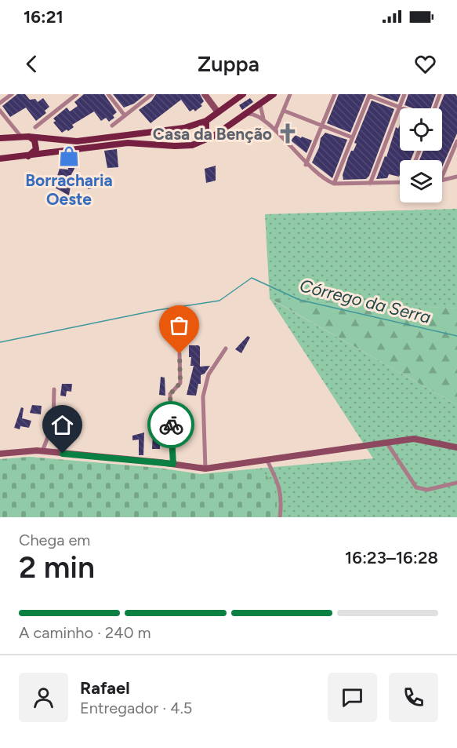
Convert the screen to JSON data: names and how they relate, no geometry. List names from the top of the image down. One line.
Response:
{"water":["Córrego da Serra"],"places":{"church":["Casa da Benção"],"shop":["Borracharia Oeste"]},"page":{"status":"16:21","header":"Zuppa","heading":["2 min","Chega em","16:23–16:28"],"panel":["Rafael","Entregador · 4.5"],"bar":"A caminho · 240 m"}}
